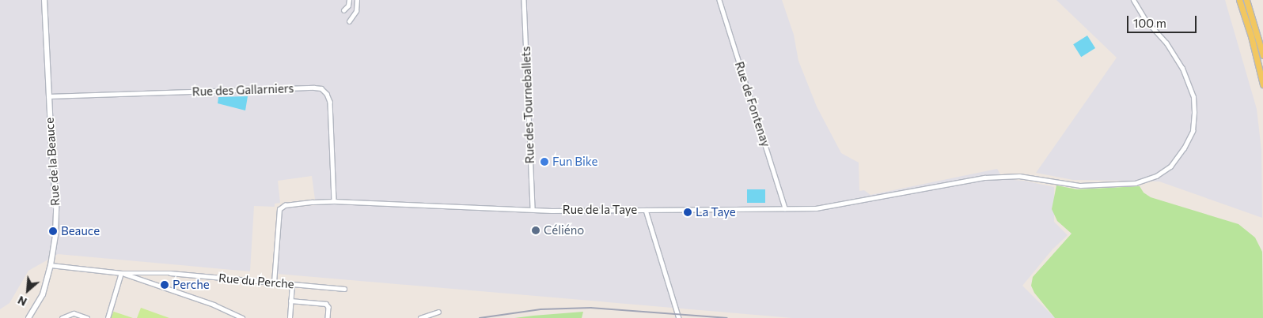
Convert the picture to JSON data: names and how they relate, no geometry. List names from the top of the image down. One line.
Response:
{"streets":{"street":["Rue des Gallarniers","Rue de Fontenay","Rue des Tourneballets","Rue de la Beauce","Rue de la Taye","Rue du Perche"]},"crossings":[["Rue des Gallarniers","Rue de la Beauce"],["Rue des Gallarniers","Rue de la Taye"],["Rue de Fontenay","Rue de la Taye"],["Rue des Tourneballets","Rue de la Taye"],["Rue de la Beauce","Rue du Perche"],["Rue de la Taye","Rue du Perche"]],"places":["Fun Bike","La Taye","Céliéno","Beauce","Perche"],"scale_bar":"100 m","north":"bottom left"}
